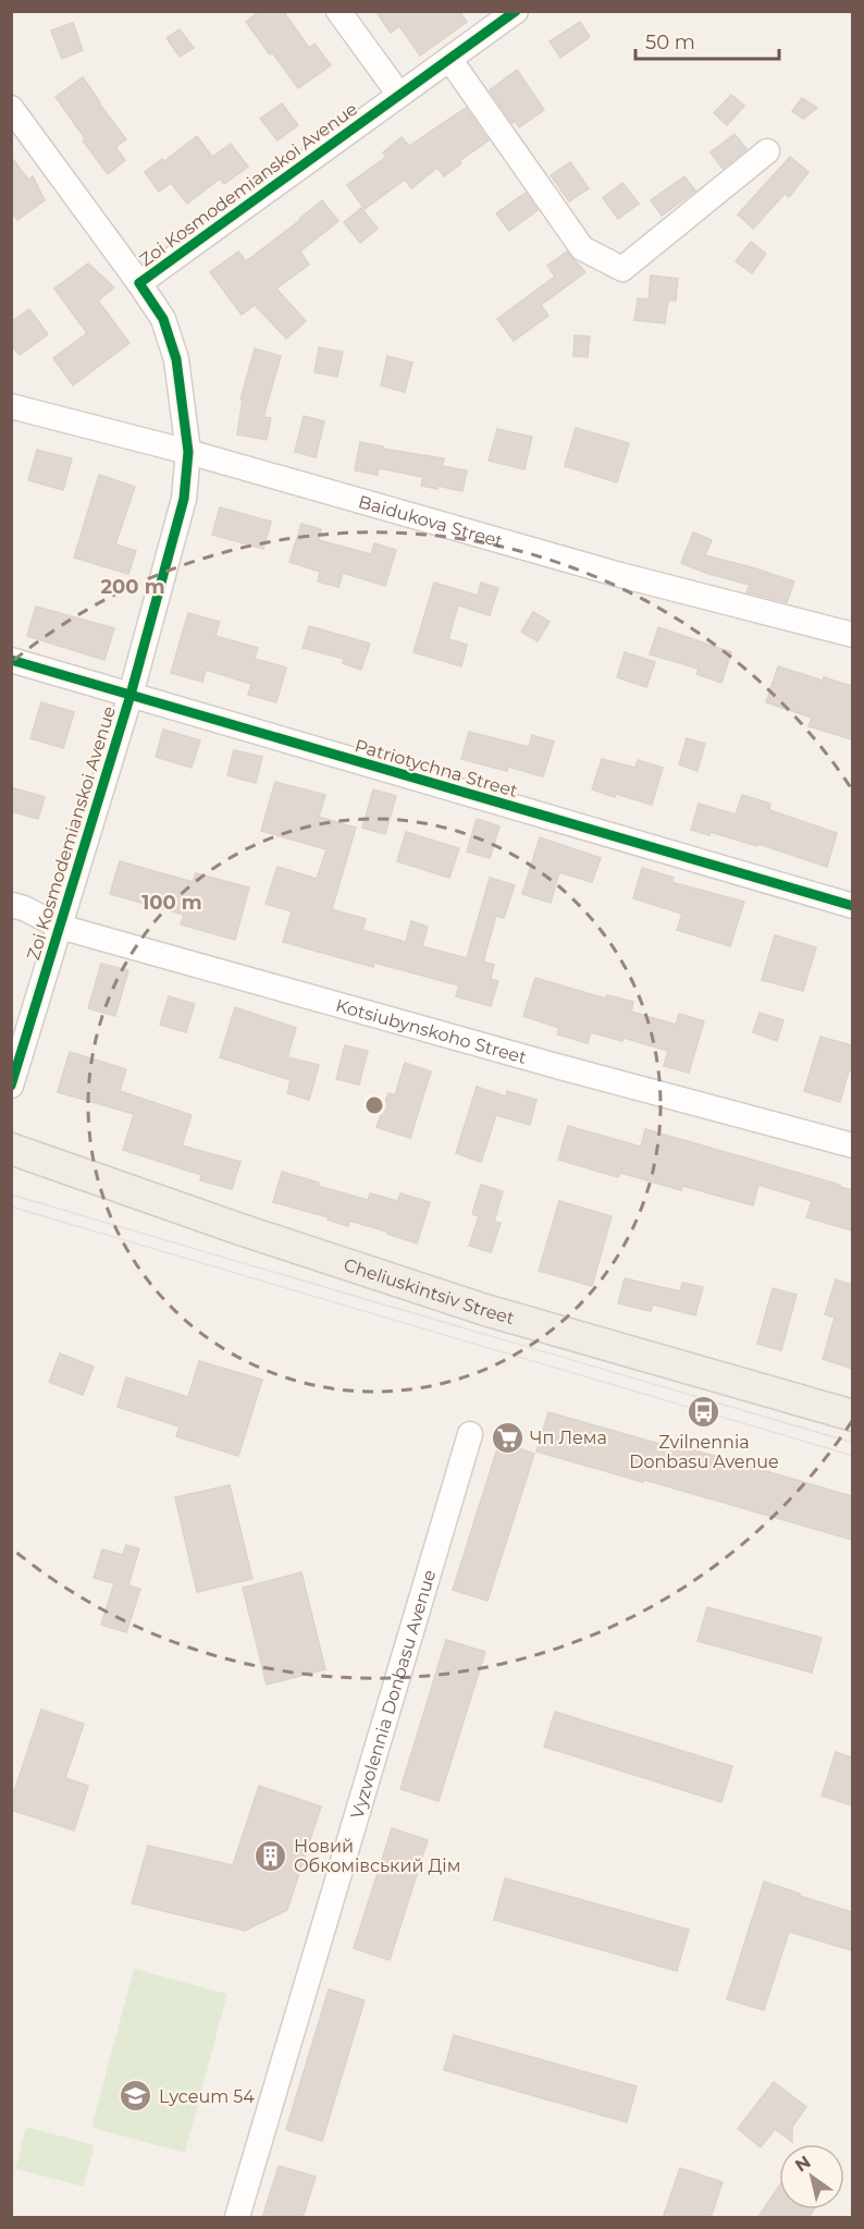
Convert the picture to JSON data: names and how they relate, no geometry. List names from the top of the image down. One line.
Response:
{"streets":{"main road":["Cheliuskintsiv Street"],"street":["Zoi Kosmodemianskoi Avenue","Baidukova Street","Patriotychna Street","Kotsiubynskoho Street","Vyzvolennia Donbasu Avenue"]},"crossings":[["Zoi Kosmodemianskoi Avenue","Baidukova Street"],["Zoi Kosmodemianskoi Avenue","Patriotychna Street"],["Zoi Kosmodemianskoi Avenue","Kotsiubynskoho Street"]],"places":{"bus stop":["Zvilnennia Donbasu Avenue"],"supermarket":["Чп Лема"],"building":["Новий Обкомівський Дім"],"school or university":["Lyceum 54"]},"scale_bar":"50 m","north":"top left","rings":["200 m","100 m"]}
